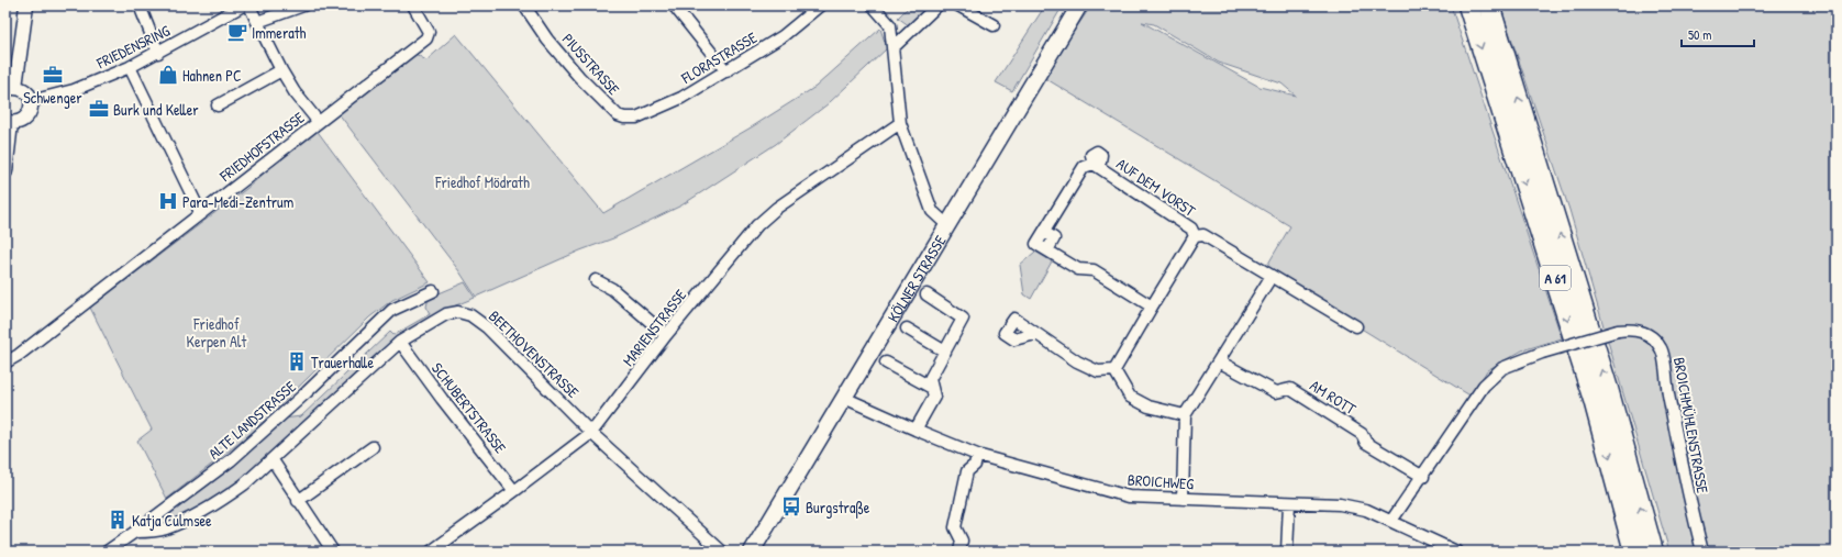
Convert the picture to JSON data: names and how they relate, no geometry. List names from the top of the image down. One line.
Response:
{"streets":{"highway":["A 61"],"main road":["KÖLNER STRASSE"],"street":["FRIEDENSRING","FLORASTRASSE","PIUSSTRASSE","FRIEDHOFSTRASSE","AUF DEM VORST","MARIENSTRASSE","BEETHOVENSTRASSE","AM ROTT","SCHUBERTSTRASSE","ALTE LANDSTRASSE","BROICHMÜHLENSTRASSE","BROICHWEG"]},"crossings":[["FLORASTRASSE","PIUSSTRASSE"],["KÖLNER STRASSE","BROICHWEG"],["MARIENSTRASSE","BEETHOVENSTRASSE"],["MARIENSTRASSE","SCHUBERTSTRASSE"],["BEETHOVENSTRASSE","SCHUBERTSTRASSE"],["BEETHOVENSTRASSE","ALTE LANDSTRASSE"],["AM ROTT","BROICHMÜHLENSTRASSE"],["BROICHMÜHLENSTRASSE","BROICHWEG"]],"parks":["Friedhof Mödrath","Friedhof Kerpen Alt"],"places":{"cafe":["Immerath"],"office":["Schwenger","Burk und Keller"],"shop":["Hahnen PC"],"hospital":["Para-Medi-Zentrum"],"building":["Trauerhalle","Katja Culmsee"],"bus stop":["Burgstraße"]},"scale_bar":"50 m"}
